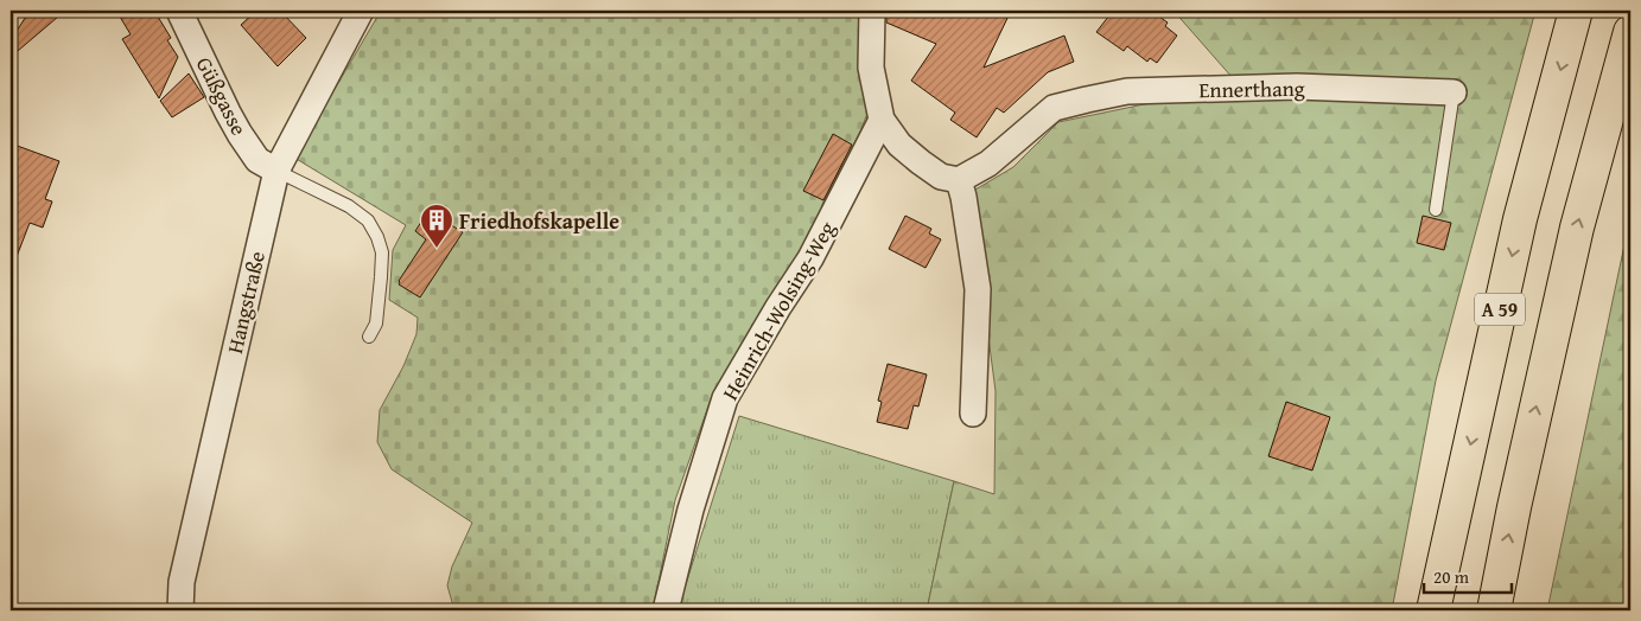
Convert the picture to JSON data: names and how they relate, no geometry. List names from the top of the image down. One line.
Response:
{"streets":{"highway":["A 59"],"street":["Ennerthang","Güßgasse","Hangstraße","Heinrich-Wolsing-Weg"]},"crossings":[["Güßgasse","Hangstraße"]],"places":{"building":["Friedhofskapelle"]},"scale_bar":"20 m"}
